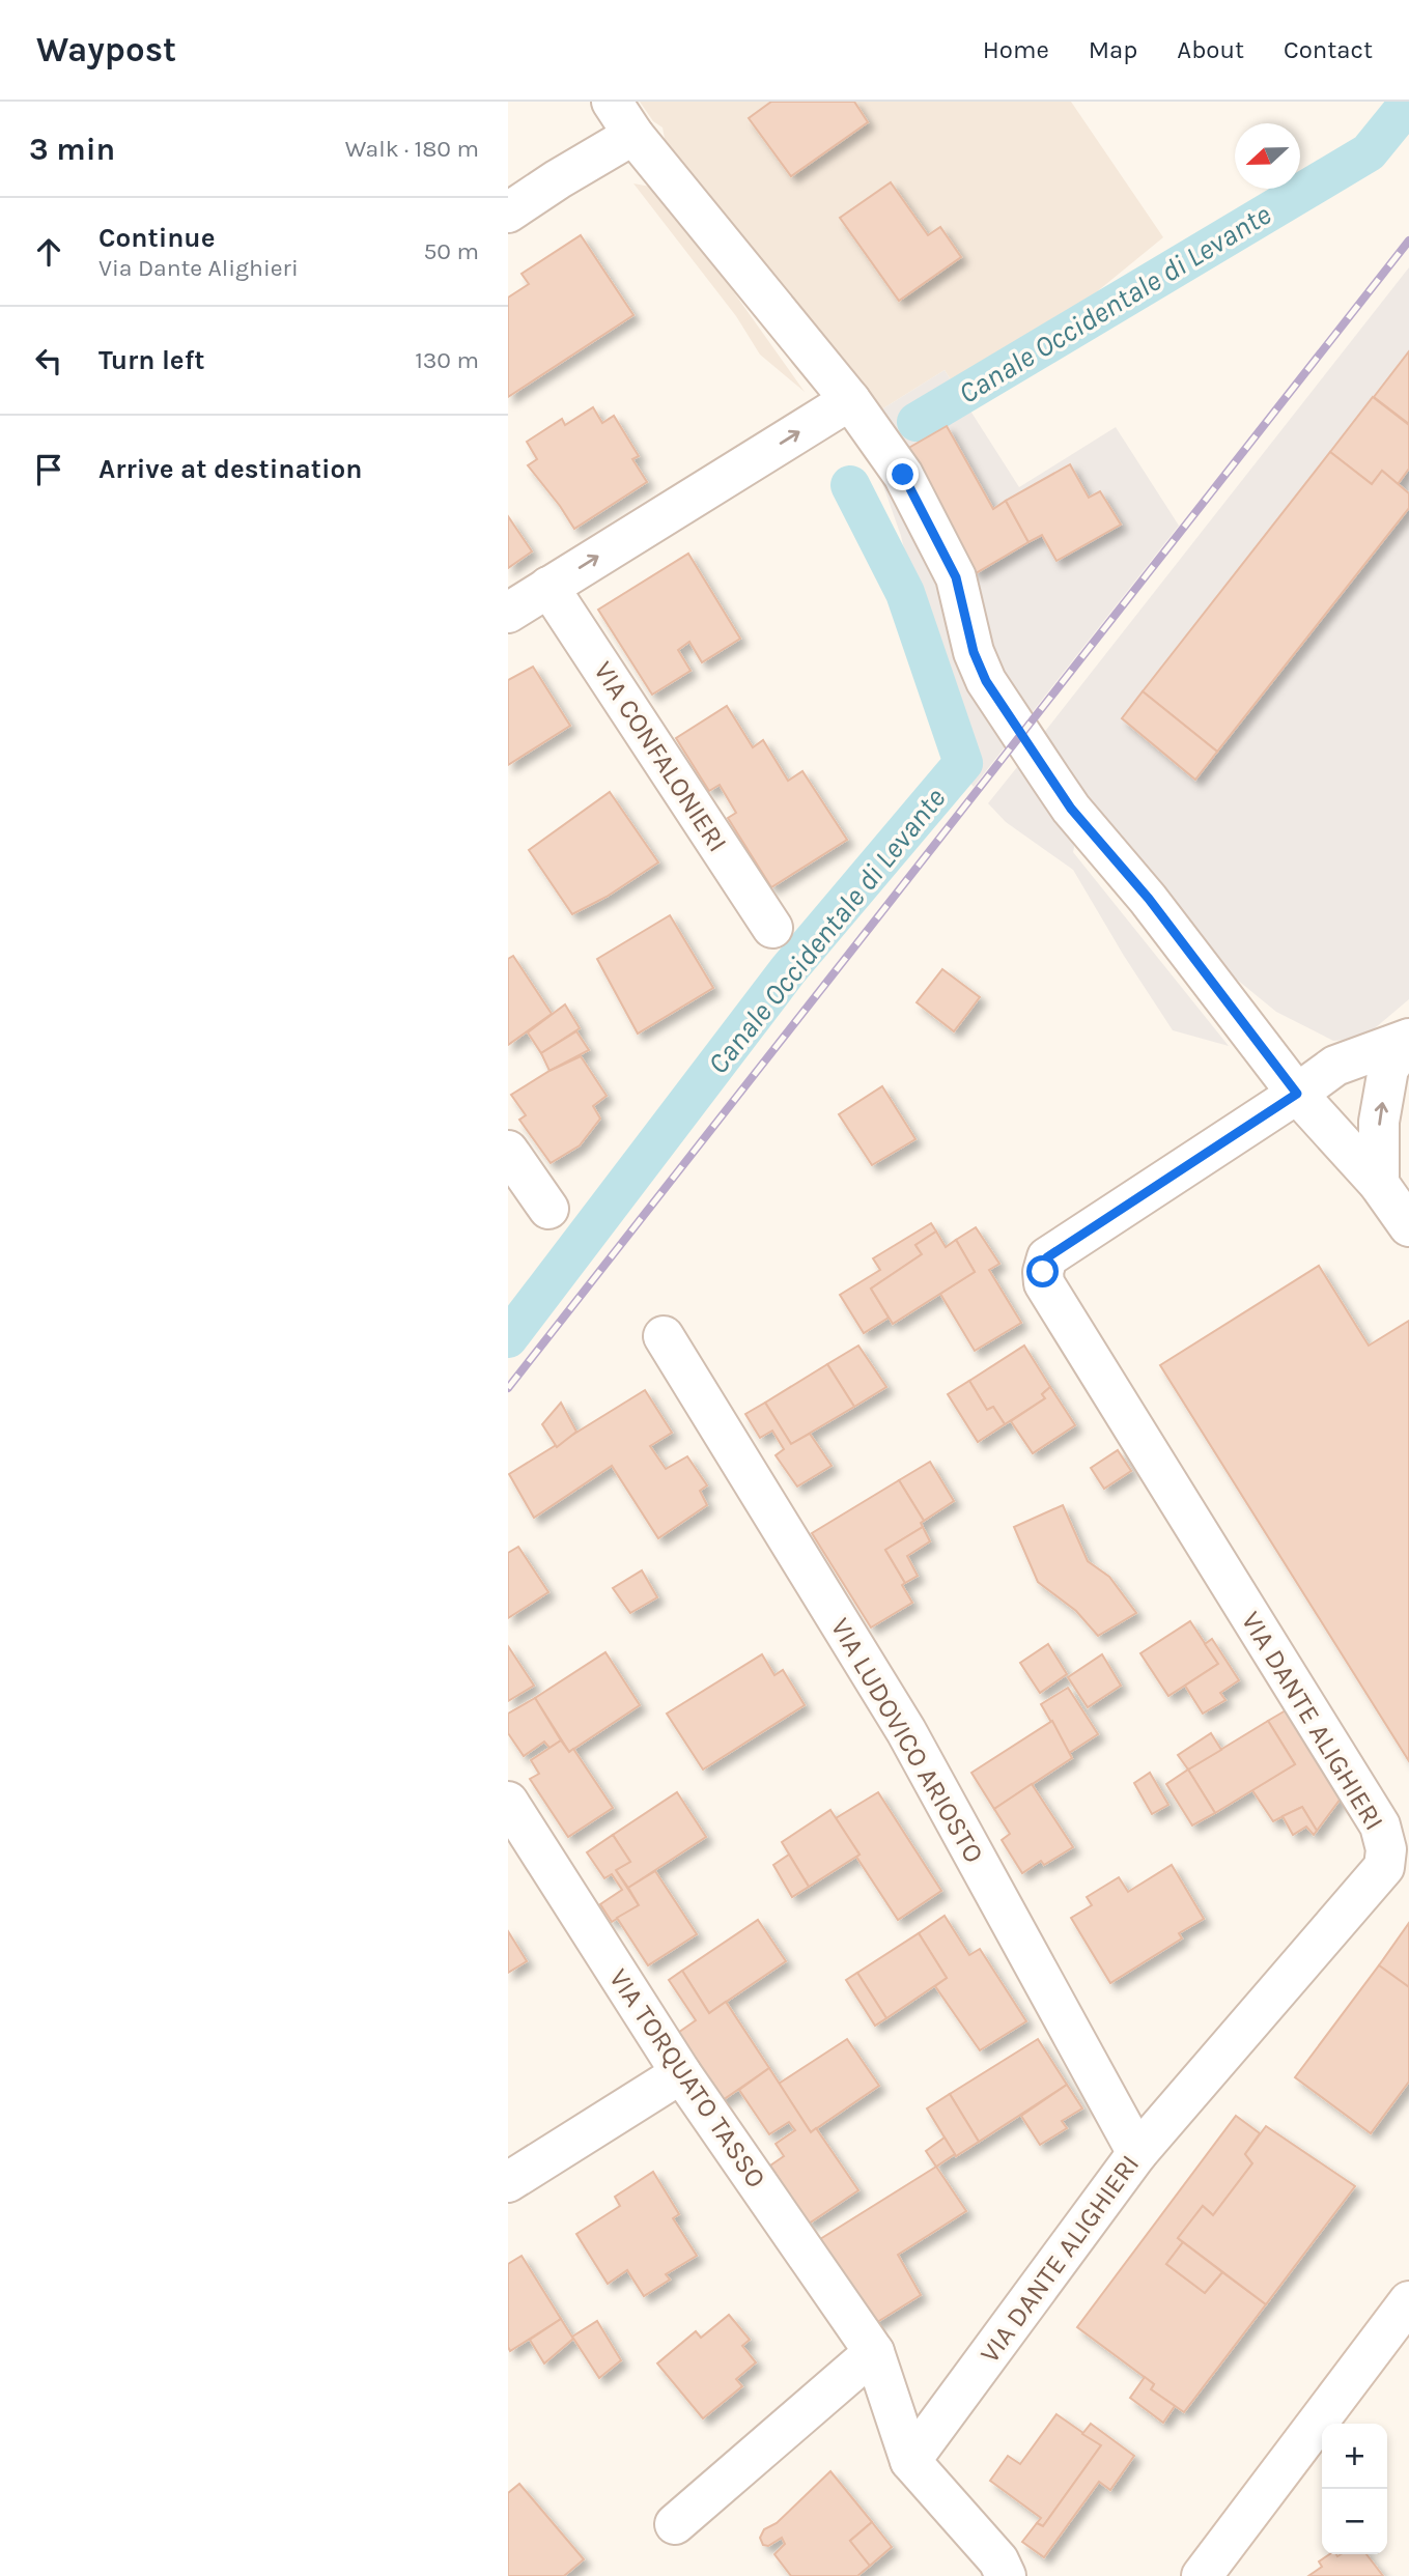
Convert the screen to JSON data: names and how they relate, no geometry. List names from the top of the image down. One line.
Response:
{"streets":{"street":["VIA CONFALONIERI","VIA DANTE ALIGHIERI","VIA LUDOVICO ARIOSTO","VIA TORQUATO TASSO"]},"crossings":[["VIA DANTE ALIGHIERI","VIA LUDOVICO ARIOSTO"],["VIA DANTE ALIGHIERI","VIA TORQUATO TASSO"]],"water":["Canale Occidentale di Levante"],"north":"left","page":{"header":"Waypost","nav":["Home","Map","About","Contact"],"heading":["3 min","Walk · 180 m"],"list":[["Continue","Via Dante Alighieri","50 m"],["Turn left","130 m"],"Arrive at destination"],"map_buttons":["+","−"]}}
